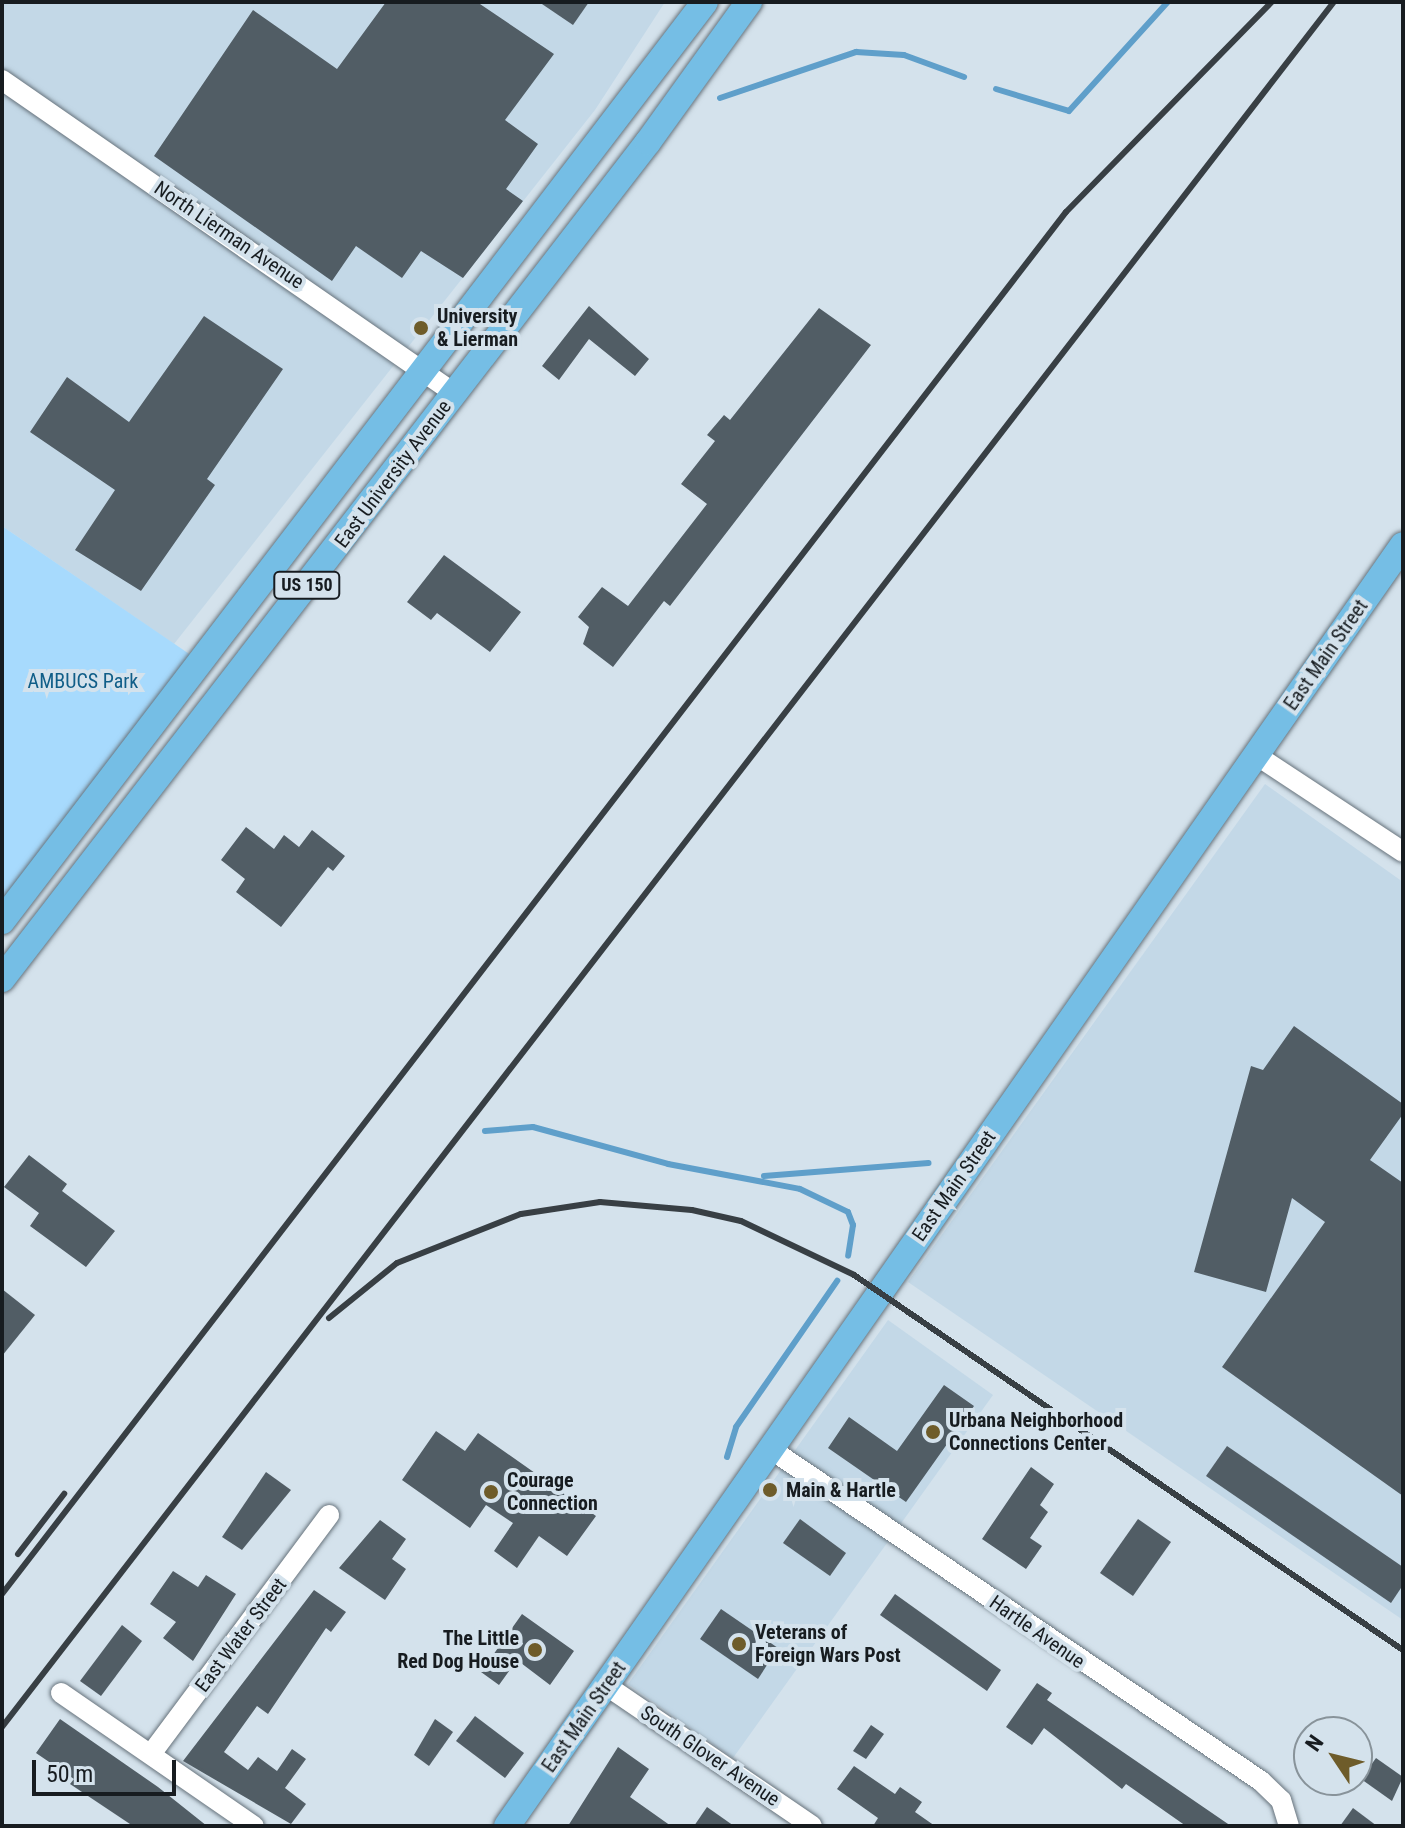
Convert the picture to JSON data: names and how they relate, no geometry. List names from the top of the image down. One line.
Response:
{"streets":{"main road":["East University Avenue","US 150","East Main Street"],"street":["North Lierman Avenue","Hartle Avenue","East Water Street","South Glover Avenue"]},"crossings":[["North Lierman Avenue","East University Avenue"],["East Main Street","Hartle Avenue"],["East Main Street","South Glover Avenue"]],"parks":["AMBUCS Park"],"places":["University & Lierman","Urbana Neighborhood Connections Center","Main & Hartle","Courage Connection","Veterans of Foreign Wars Post","The Little Red Dog House"],"scale_bar":"50 m","north":"top left"}
